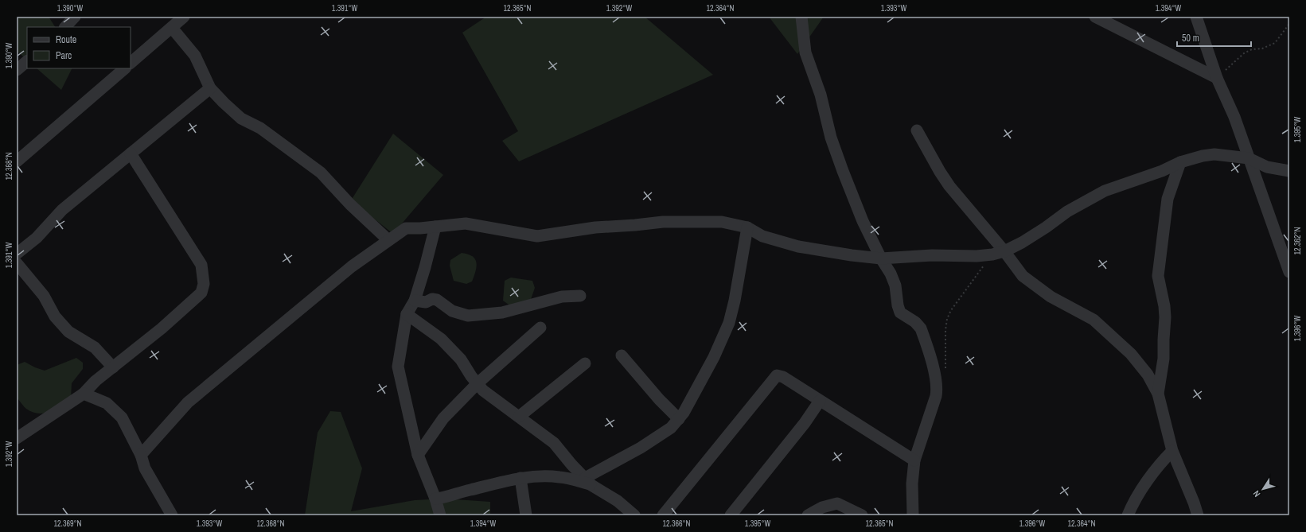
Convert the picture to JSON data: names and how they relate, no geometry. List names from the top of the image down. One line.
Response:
{"legend":["Route","Parc"],"scale_bar":"50 m","north":"bottom left","coordinates":["1.390°W","1.391°W","12.365°N","1.392°W","12.364°N","1.393°W","1.394°W","1.395°W","12.368°N","12.362°N","1.396°W","12.369°N","12.366°N"]}
